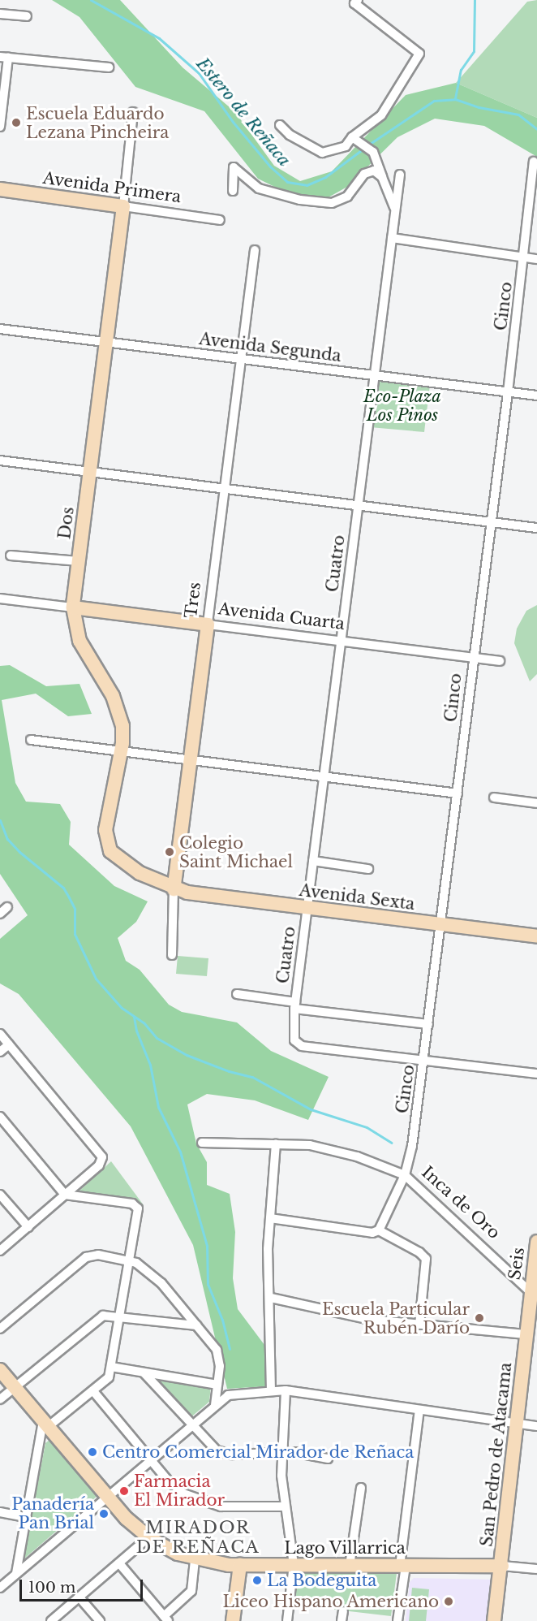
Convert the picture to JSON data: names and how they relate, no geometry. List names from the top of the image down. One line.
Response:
{"streets":{"street":["Avenida Primera","Cinco","Avenida Segunda","Dos","Cuatro","Tres","Avenida Cuarta","Avenida Sexta","Inca de Oro","Seis","San Pedro de Atacama","Lago Villarrica"]},"crossings":[["Avenida Primera","Dos"],["Cinco","Avenida Segunda"],["Cinco","Cuatro"],["Cinco","Avenida Cuarta"],["Cinco","Avenida Sexta"],["Cinco","Inca de Oro"],["Avenida Segunda","Dos"],["Avenida Segunda","Cuatro"],["Avenida Segunda","Tres"],["Dos","Tres"],["Dos","Avenida Cuarta"],["Dos","Avenida Sexta"],["Cuatro","Avenida Cuarta"],["Cuatro","Avenida Sexta"],["Tres","Avenida Cuarta"],["Tres","Avenida Sexta"],["Inca de Oro","Seis"],["Inca de Oro","San Pedro de Atacama"],["Seis","San Pedro de Atacama"],["San Pedro de Atacama","Lago Villarrica"]],"districts":["MIRADOR DE REÑACA"],"water":["Estero de Reñaca"],"parks":["Eco-Plaza Los Pinos"],"places":["Escuela Eduardo Lezana Pincheira","Colegio Saint Michael","Escuela Particular Rubén Darío","Centro Comercial Mirador de Reñaca","Farmacia El Mirador","Panadería Pan Brial","La Bodeguita","Liceo Hispano Americano"],"scale_bar":"100 m"}
